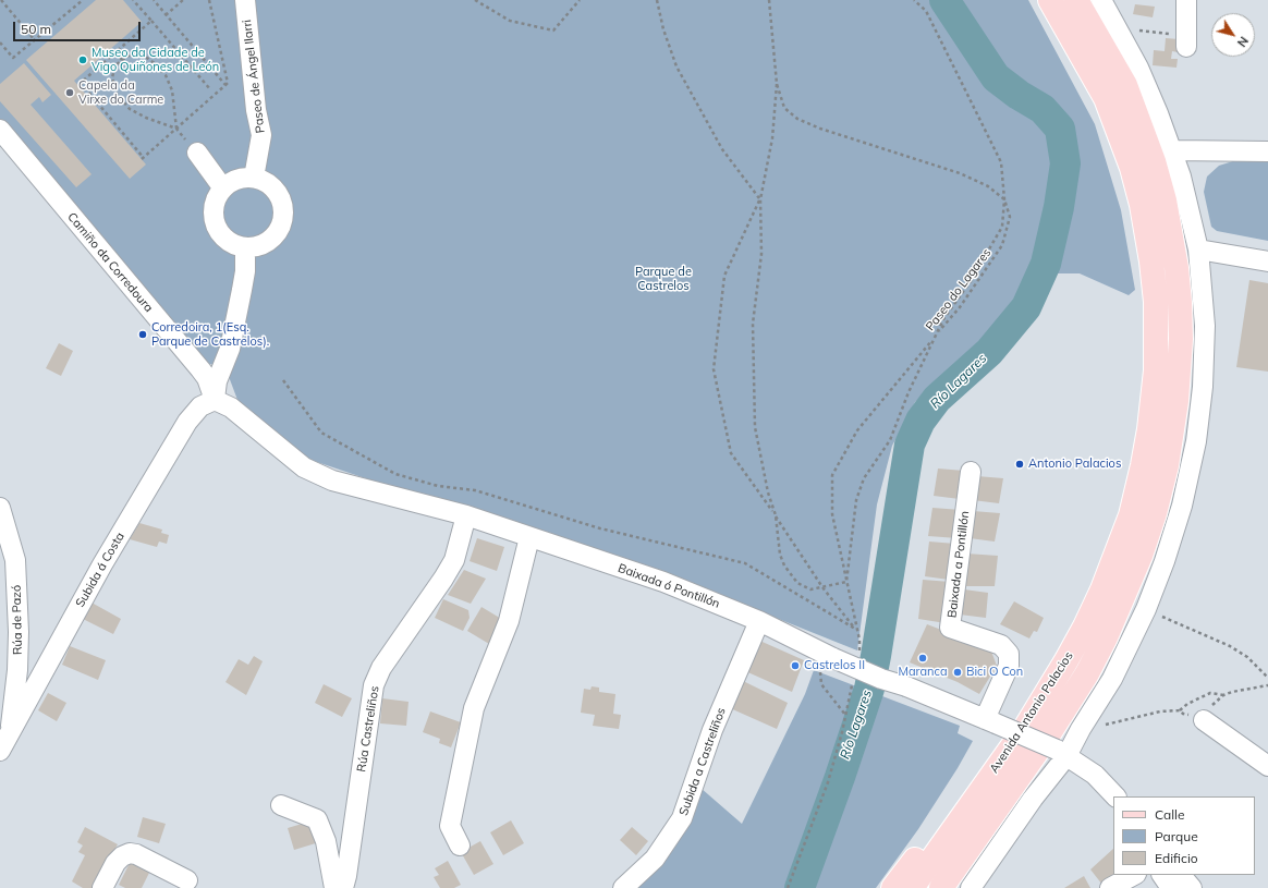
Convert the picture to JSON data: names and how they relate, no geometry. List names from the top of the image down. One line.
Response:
{"streets":{"main road":["Avenida Antonio Palacios"],"street":["Paseo de Ángel Ilarri","Camiño da Corredoura","Baixada a Pontillón","Subida á Costa","Baixada ó Pontillón","Rúa de Pazó","Rúa Castreliños","Subida a Castreliños"],"path":["Paseo do Lagares"]},"crossings":[["Camiño da Corredoura","Subida á Costa"],["Camiño da Corredoura","Baixada ó Pontillón"],["Baixada a Pontillón","Baixada ó Pontillón"],["Subida á Costa","Baixada ó Pontillón"],["Subida á Costa","Rúa de Pazó"],["Baixada ó Pontillón","Rúa Castreliños"],["Baixada ó Pontillón","Subida a Castreliños"]],"water":["Río Lagares"],"parks":["Parque de Castrelos"],"places":["Museo da Cidade de Vigo Quiñones de León","Capela da Virxe do Carme","Corredoira, 1(Esq. Parque de Castrelos).","Antonio Palacios","Maranca","Castrelos II","Bici O Con"],"legend":["Calle","Parque","Edificio"],"scale_bar":"50 m","north":"bottom right"}
